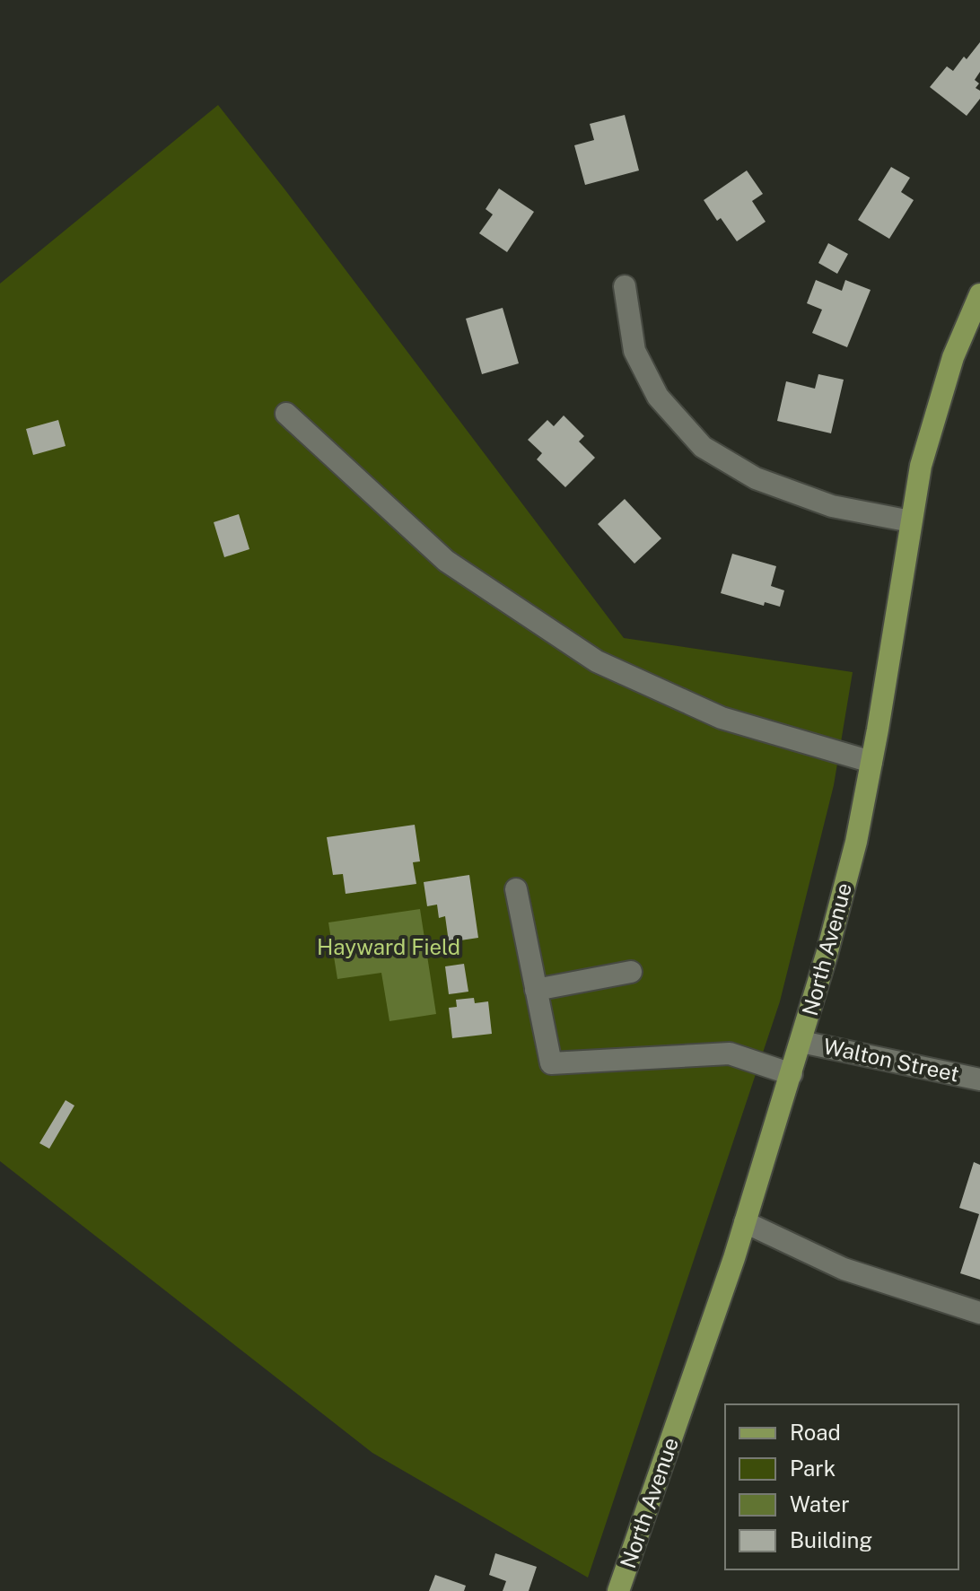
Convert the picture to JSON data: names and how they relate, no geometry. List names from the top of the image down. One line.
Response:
{"streets":{"main road":["North Avenue"],"street":["Walton Street"]},"crossings":[["North Avenue","Walton Street"]],"parks":["Hayward Field"],"legend":["Road","Park","Water","Building"]}
